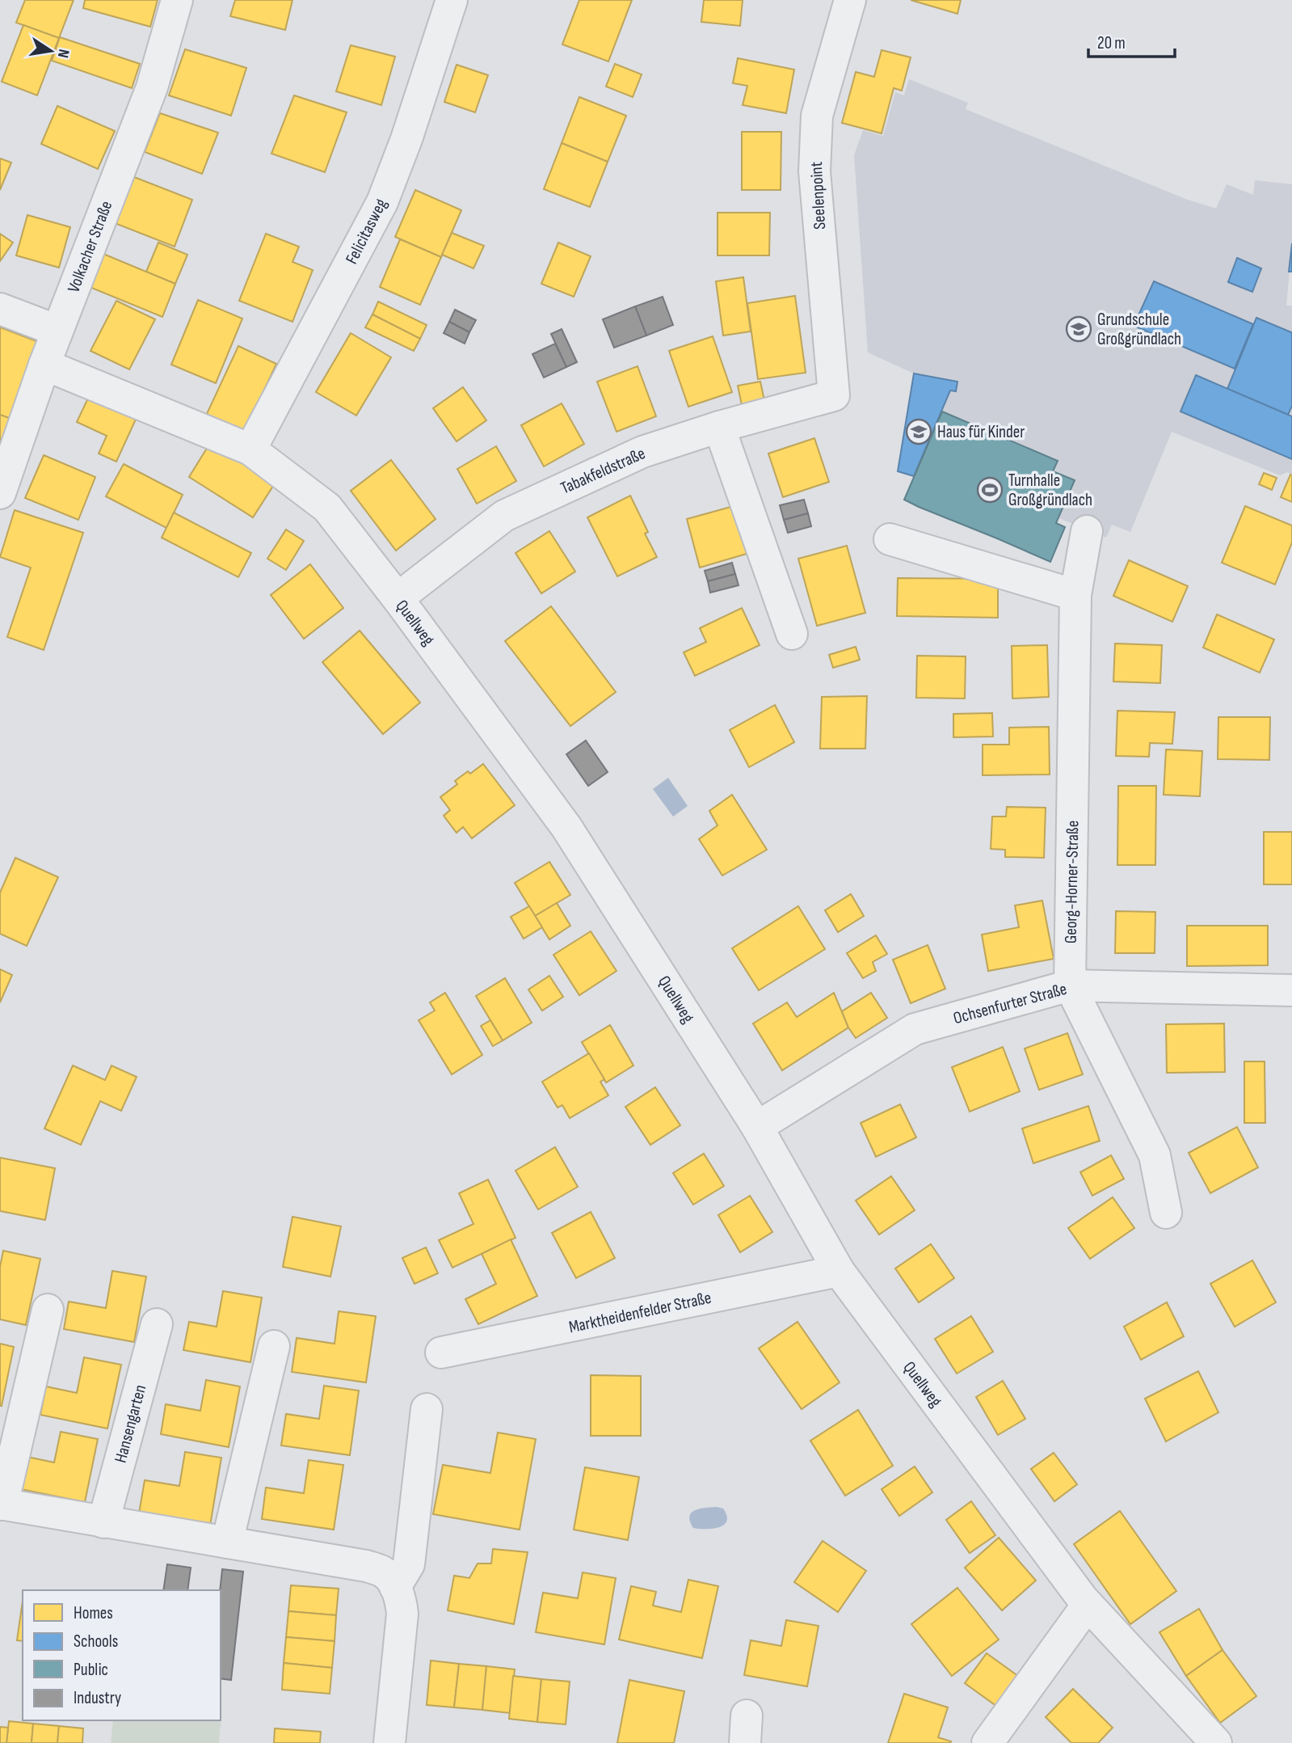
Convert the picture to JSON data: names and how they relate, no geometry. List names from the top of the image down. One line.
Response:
{"streets":{"street":["Seelenpoint","Felicitasweg","Volkacher Straße","Tabakfeldstraße","Quellweg","Georg-Horner-Straße","Ochsenfurter Straße","Marktheidenfelder Straße","Hansengarten"]},"crossings":[["Seelenpoint","Tabakfeldstraße"],["Felicitasweg","Quellweg"],["Volkacher Straße","Quellweg"],["Tabakfeldstraße","Quellweg"],["Quellweg","Ochsenfurter Straße"],["Quellweg","Marktheidenfelder Straße"],["Georg-Horner-Straße","Ochsenfurter Straße"]],"places":{"school or university":["Grundschule Großgründlach","Haus für Kinder"],"sports":["Turnhalle Großgründlach"]},"legend":["Homes","Schools","Public","Industry"],"scale_bar":"20 m","north":"right"}
